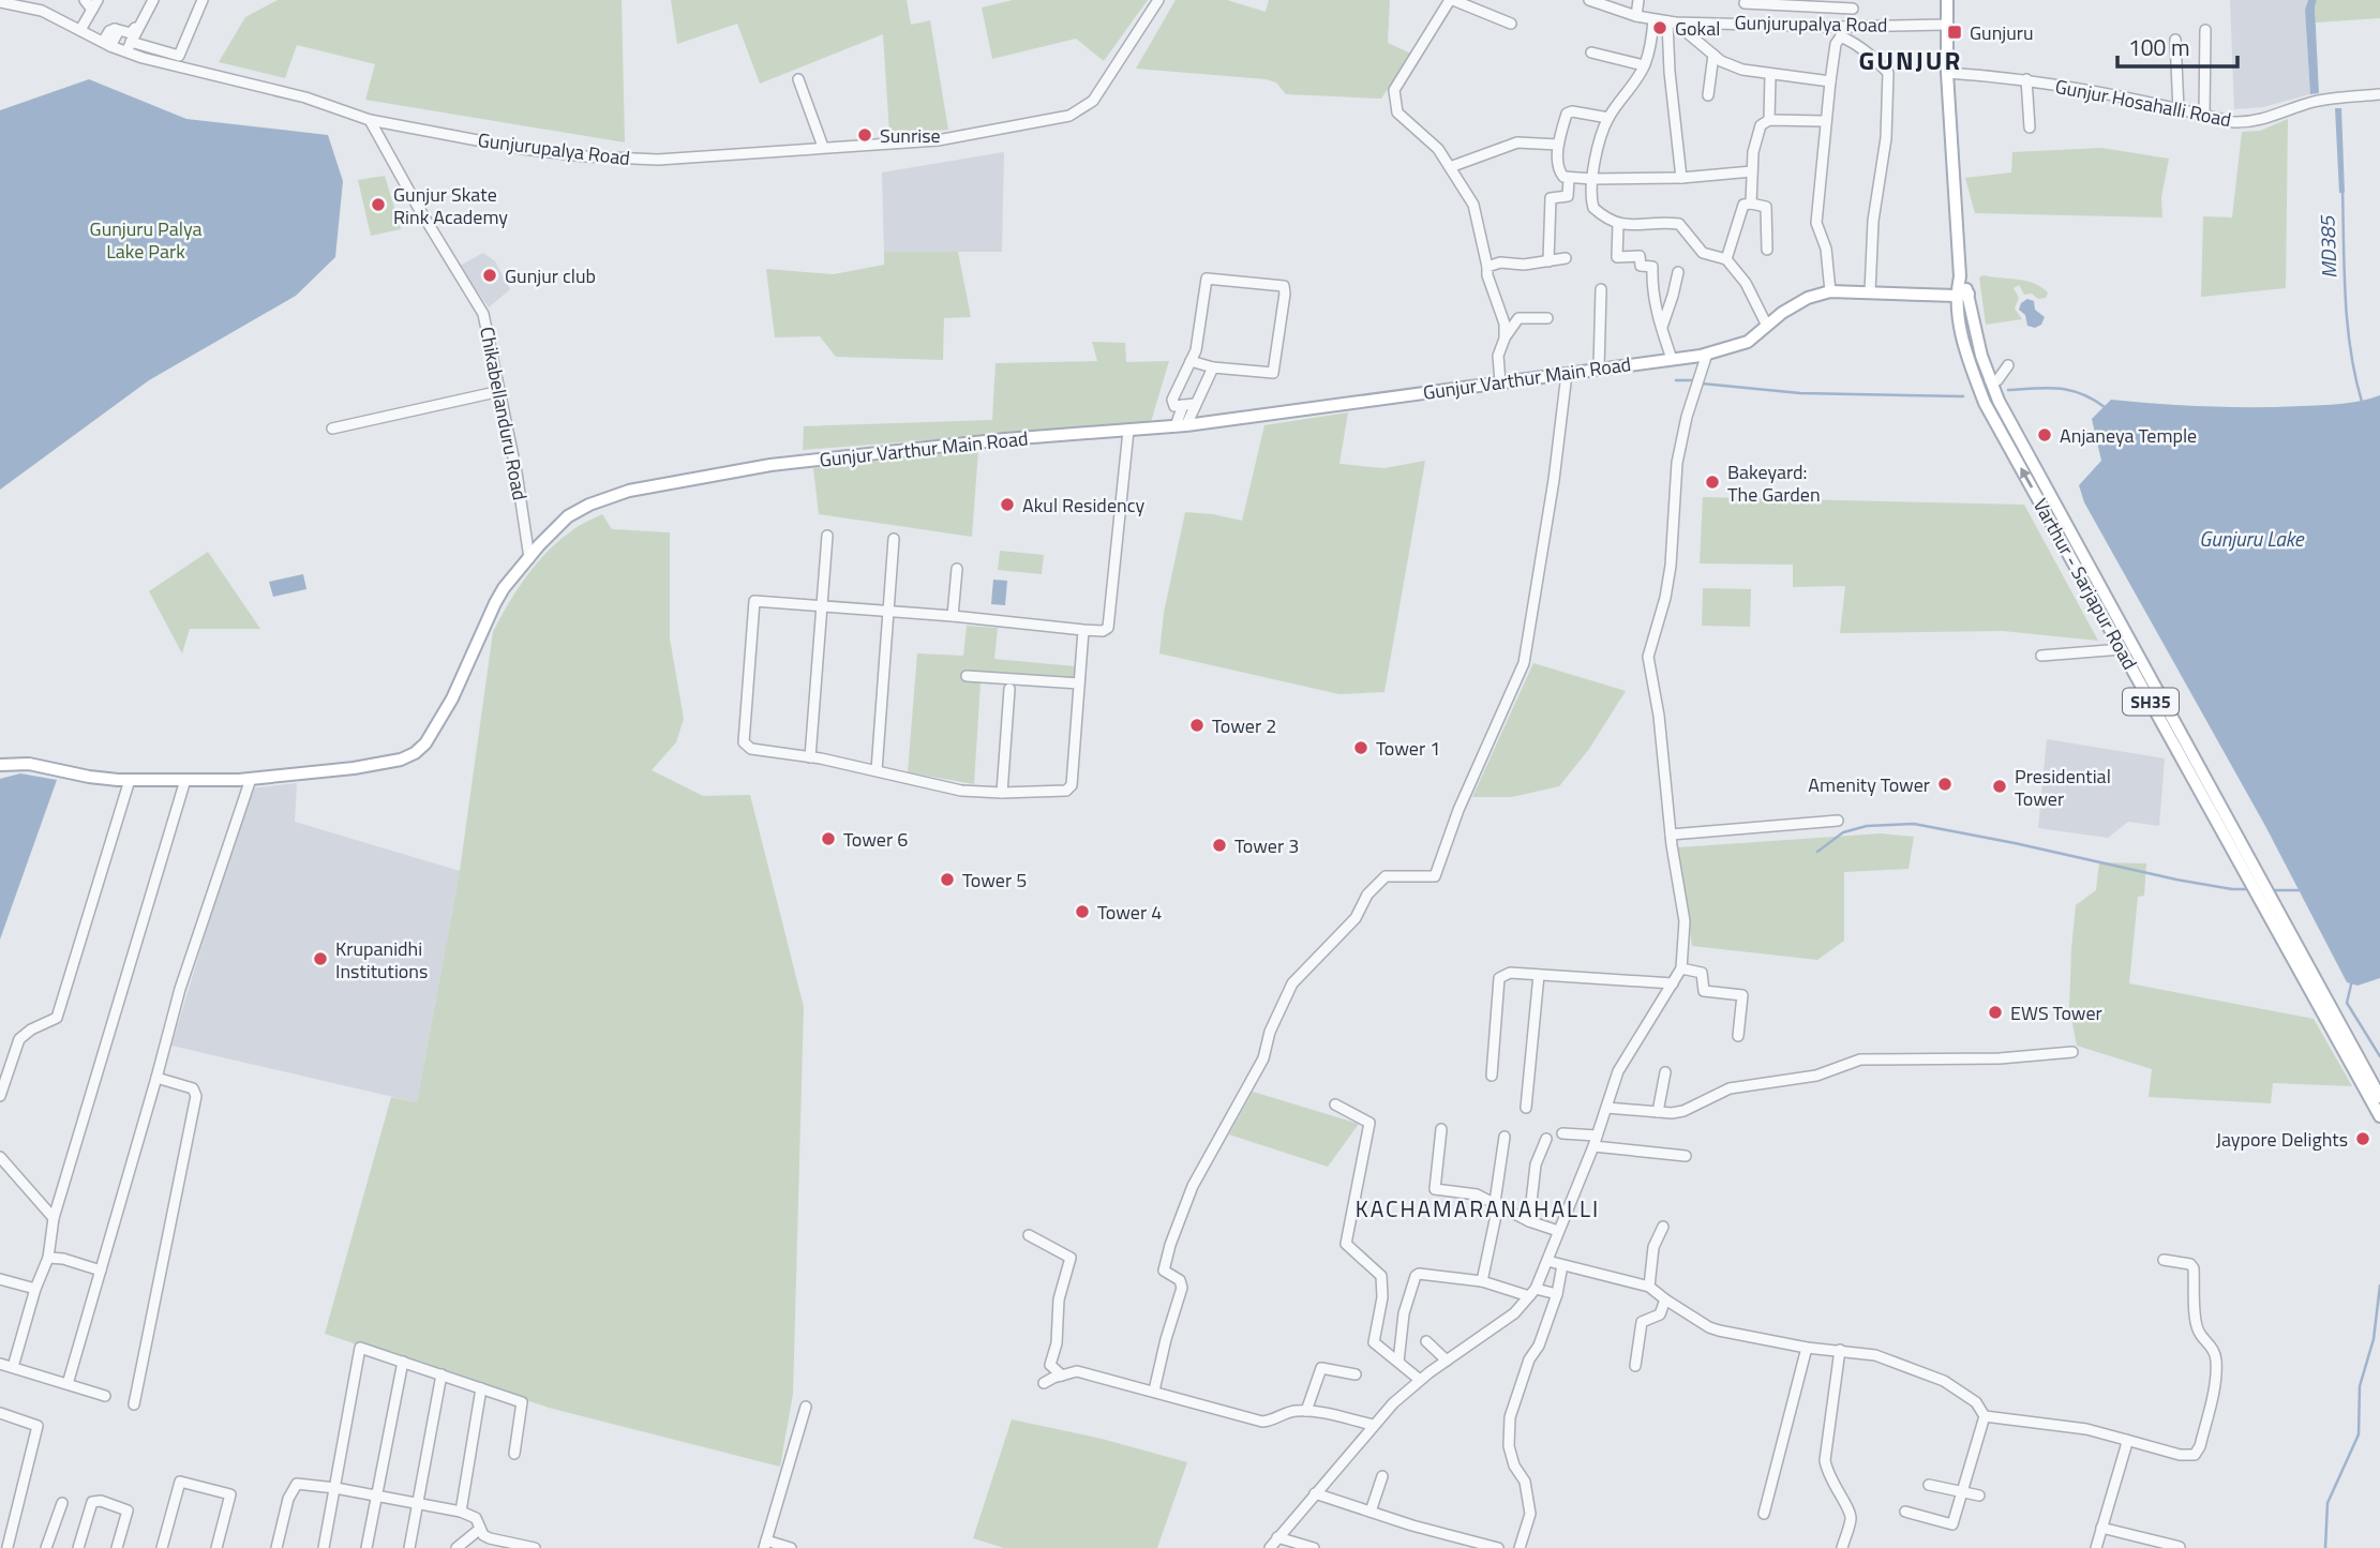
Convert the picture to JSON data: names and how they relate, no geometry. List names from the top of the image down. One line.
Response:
{"streets":{"main road":["Gunjur Varthur Main Road","Varthur - Sarjapur Road","SH35"],"street":["Gunjurupalya Road","Gunjur Hosahalli Road","Chikabellanduru Road"]},"crossings":[["Gunjurupalya Road","Chikabellanduru Road"],["Gunjurupalya Road","Varthur - Sarjapur Road"],["Gunjur Hosahalli Road","Varthur - Sarjapur Road"],["Gunjur Varthur Main Road","Chikabellanduru Road"],["Gunjur Varthur Main Road","Varthur - Sarjapur Road"]],"districts":["GUNJUR","KACHAMARANAHALLI"],"water":["MD385","Gunjuru Lake"],"parks":["Gunjuru Palya Lake Park"],"places":{"other":["Gokal","Sunrise","Gunjur Skate Rink Academy","Gunjur club","Anjaneya Temple","Bakeyard: The Garden","Akul Residency","Tower 2","Tower 1","Amenity Tower","Presidential Tower","Tower 6","Tower 3","Tower 5","Tower 4","Krupanidhi Institutions","EWS Tower","Jaypore Delights"],"transit":["Gunjuru"]},"scale_bar":"100 m"}
